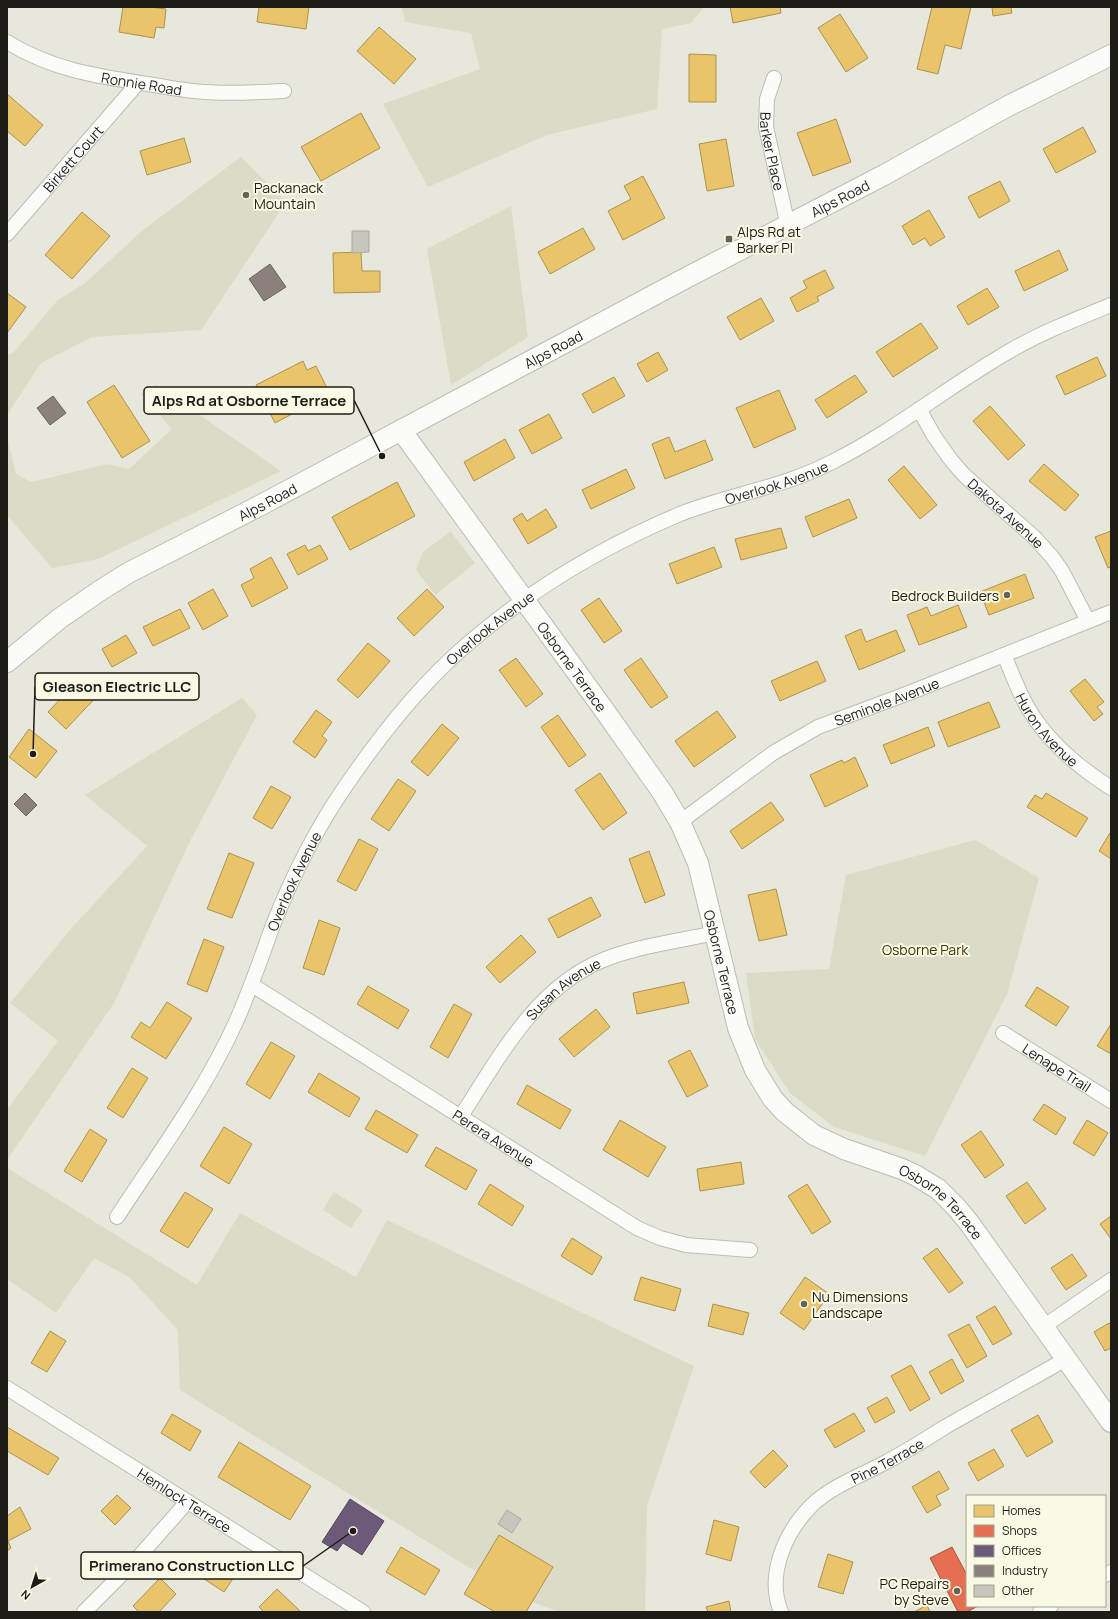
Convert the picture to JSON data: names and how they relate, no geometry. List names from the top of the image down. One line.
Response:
{"streets":{"main road":["Alps Road","Osborne Terrace"],"street":["Ronnie Road","Barker Place","Birkett Court","Overlook Avenue","Dakota Avenue","Seminole Avenue","Huron Avenue","Susan Avenue","Lenape Trail","Perera Avenue","Pine Terrace","Hemlock Terrace"]},"crossings":[["Ronnie Road","Birkett Court"],["Barker Place","Alps Road"],["Alps Road","Osborne Terrace"],["Overlook Avenue","Dakota Avenue"],["Overlook Avenue","Osborne Terrace"],["Overlook Avenue","Perera Avenue"],["Dakota Avenue","Seminole Avenue"],["Osborne Terrace","Seminole Avenue"],["Osborne Terrace","Susan Avenue"],["Osborne Terrace","Pine Terrace"],["Seminole Avenue","Huron Avenue"],["Susan Avenue","Perera Avenue"]],"parks":["Osborne Park"],"places":{"other":["Packanack Mountain","Alps Rd at Osborne Terrace","Bedrock Builders","Gleason Electric LLC","Nu Dimensions Landscape","Primerano Construction LLC","PC Repairs by Steve"],"transit":["Alps Rd at Barker Pl"]},"legend":["Homes","Shops","Offices","Industry","Other"],"north":"bottom left"}
